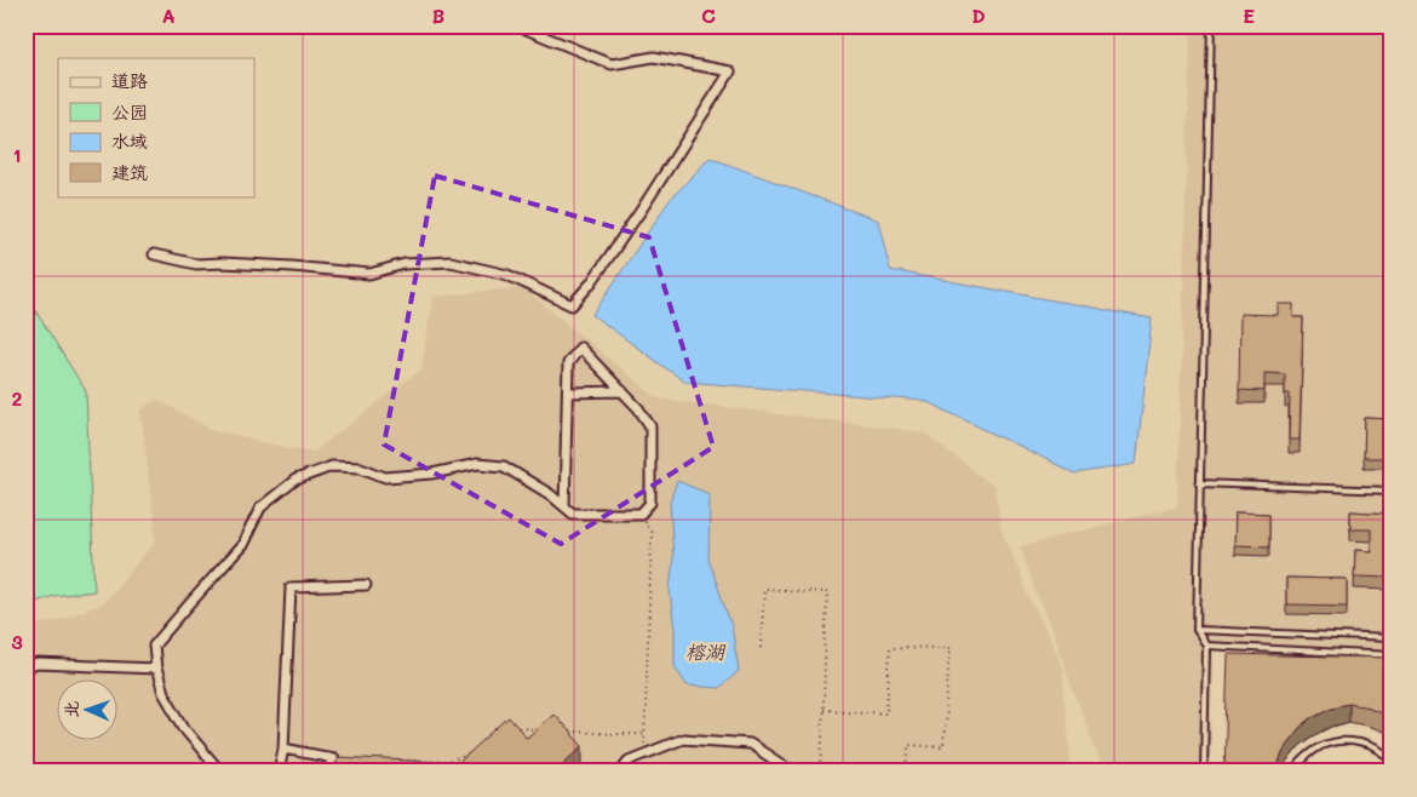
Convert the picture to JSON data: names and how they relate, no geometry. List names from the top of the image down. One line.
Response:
{"water":["榕湖"],"legend":["道路","公园","水域","建筑"],"north":"left","grid":{"columns":["A","B","C","D","E"],"rows":["1","2","3"]}}
